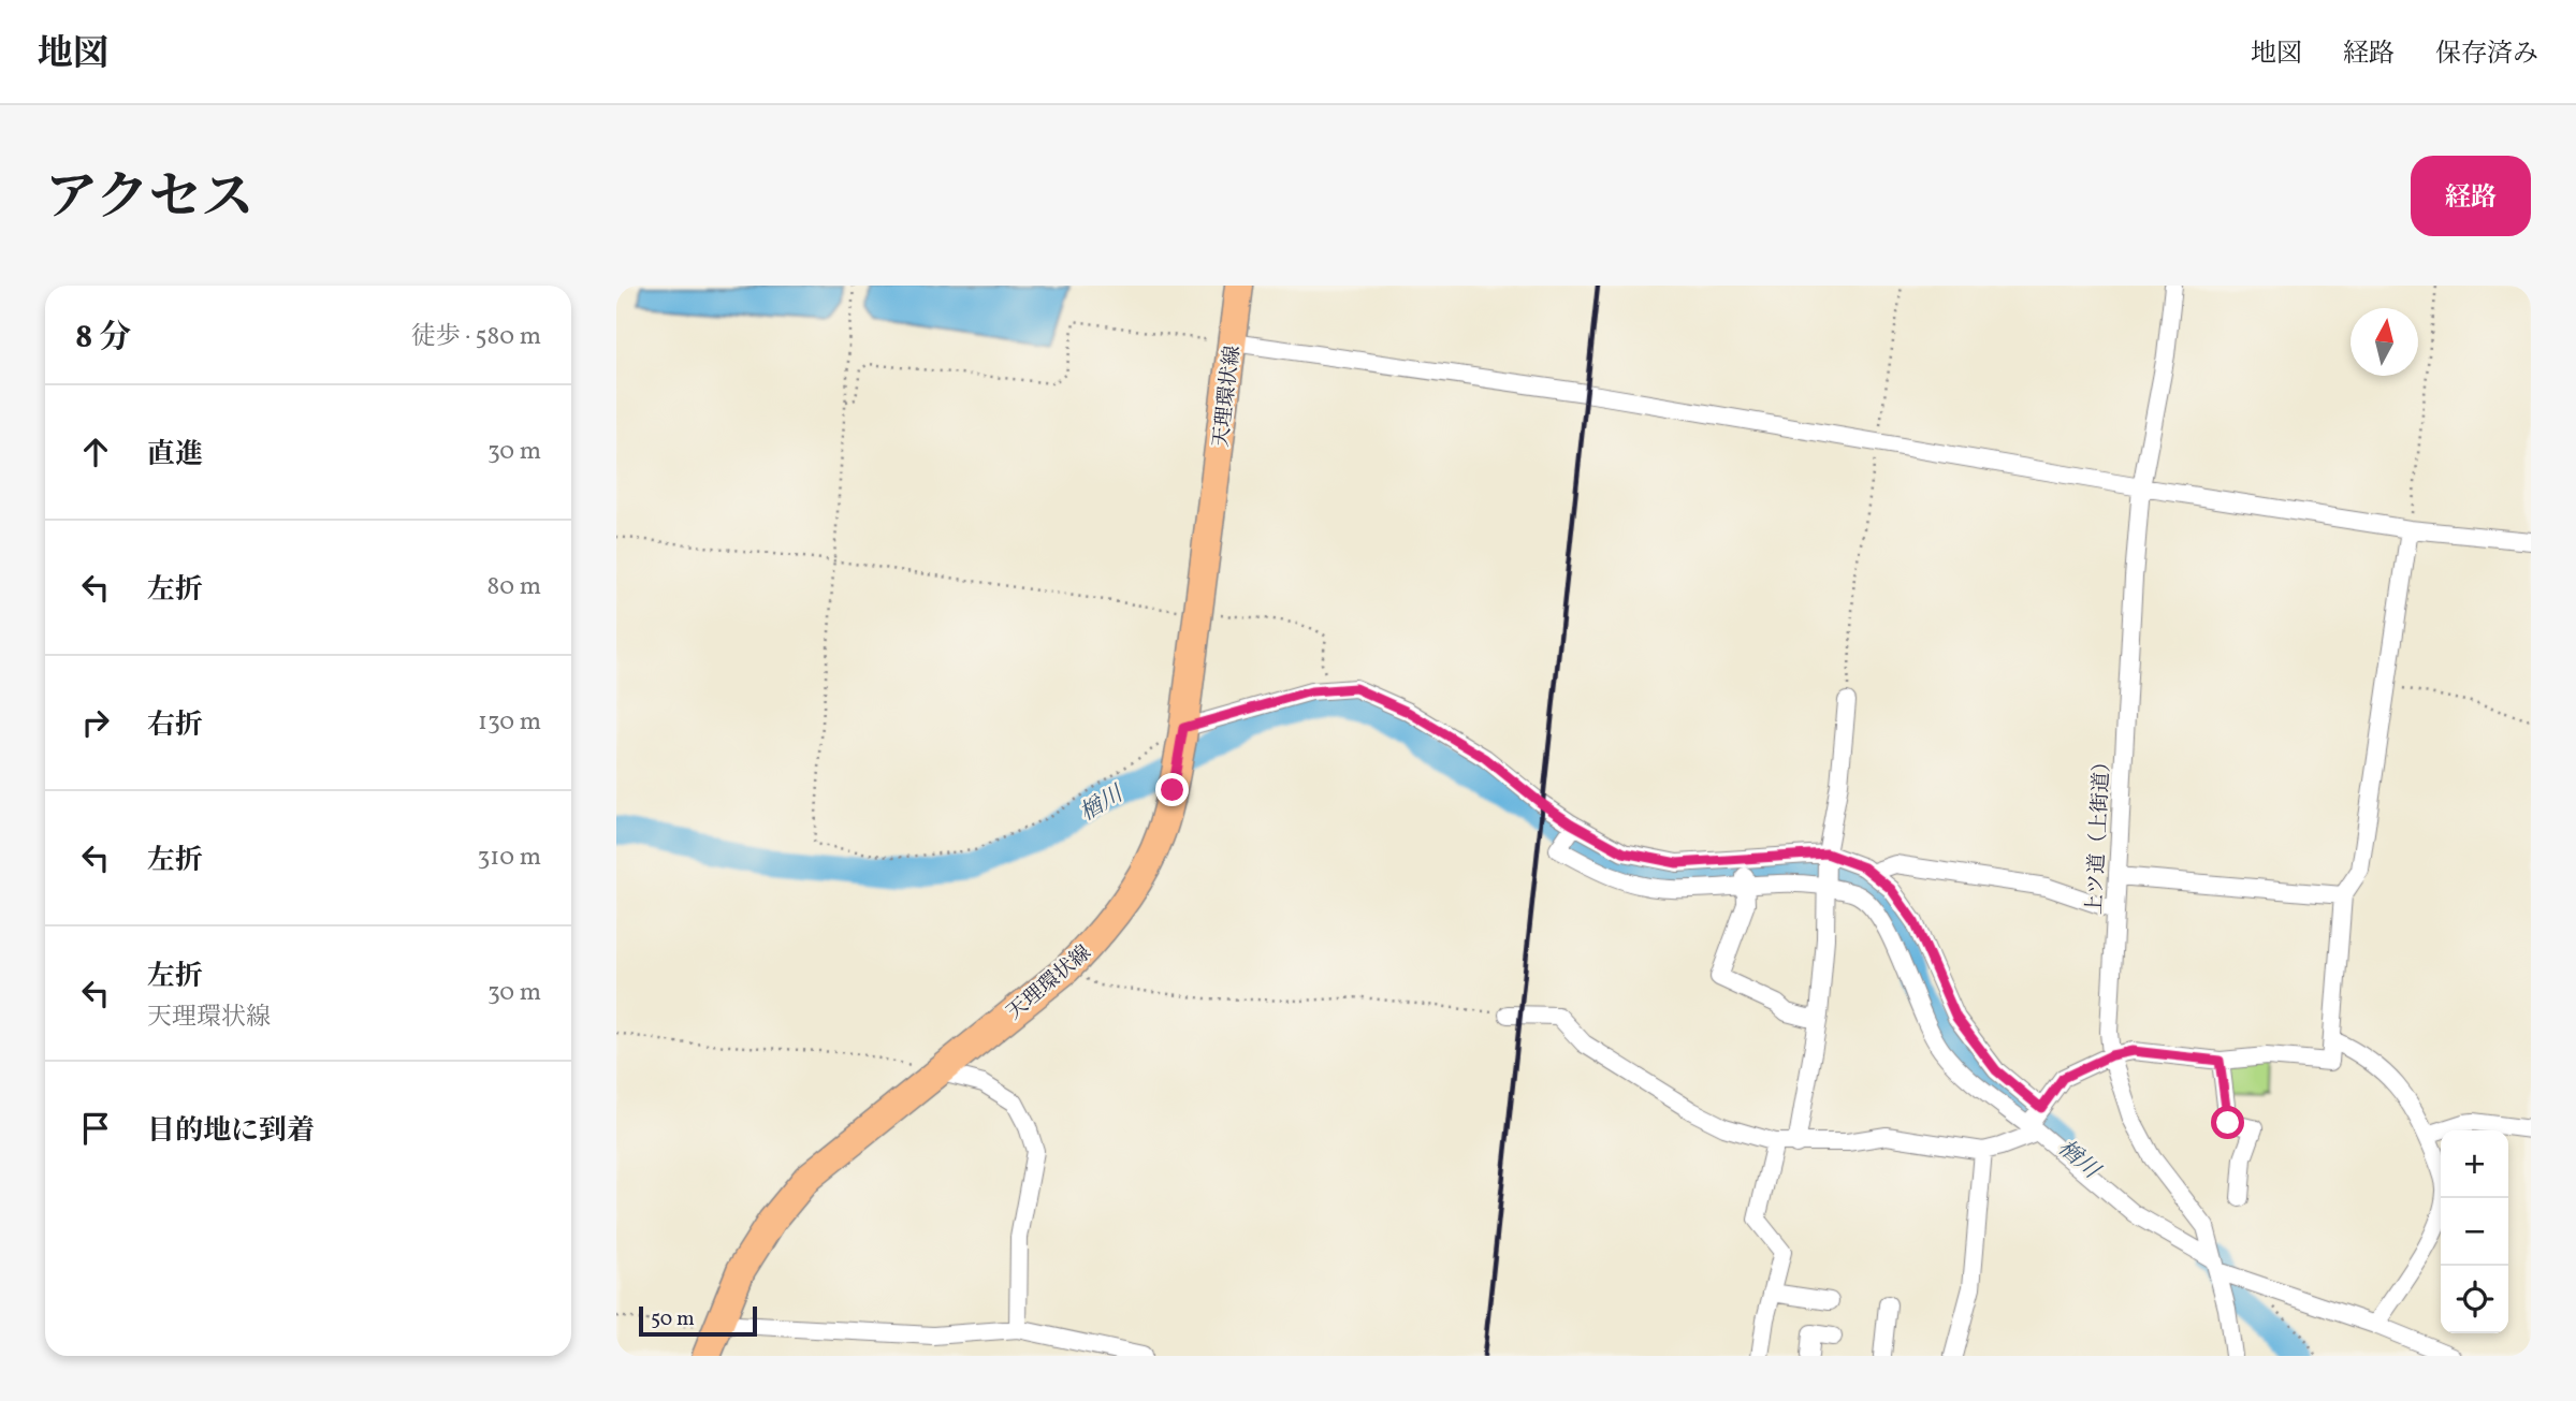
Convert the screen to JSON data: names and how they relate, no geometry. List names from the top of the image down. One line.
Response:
{"streets":{"main road":["天理環状線"],"street":["上ツ道（上街道）"]},"water":["楢川"],"scale_bar":"50 m","north":"top","page":{"header":"地図","nav":["地図","経路","保存済み"],"title":"アクセス","buttons":"経路","heading":["8 分","徒歩 · 580 m"],"list":[["直進","30 m"],["左折","80 m"],["右折","130 m"],["左折","310 m"],["左折","天理環状線","30 m"],"目的地に到着"],"map_buttons":["+","−"],"scale":"50 m"}}
